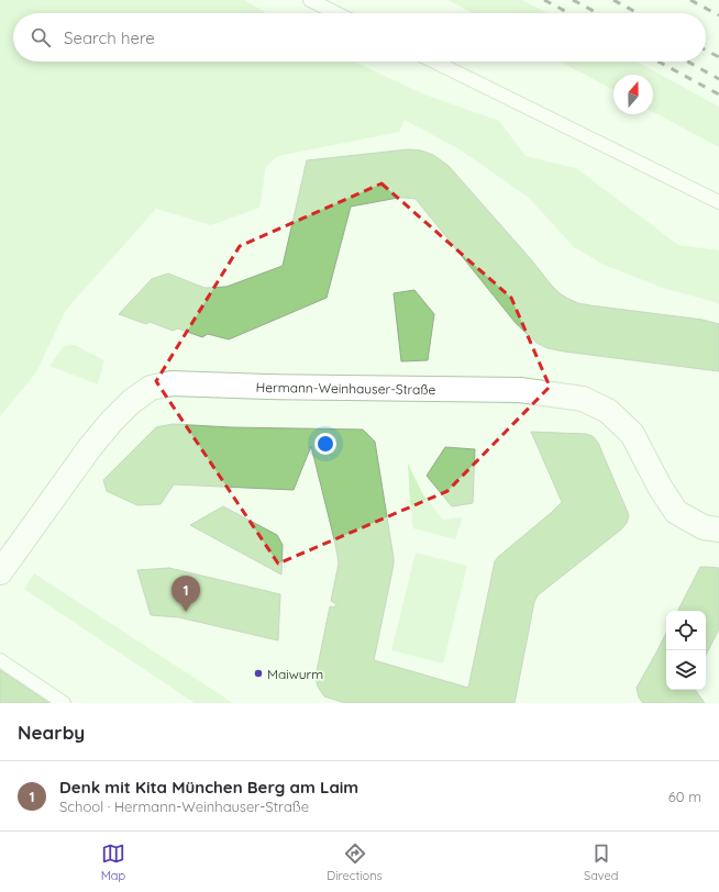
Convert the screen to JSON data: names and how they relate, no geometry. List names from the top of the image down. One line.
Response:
{"streets":{"street":["Hermann-Weinhauser-Straße"]},"places":["Maiwurm"],"north":"top","page":{"search":"Search here","pins":"1","heading":"Nearby","list":[{"mark":"1","name":"Denk mit Kita München Berg am Laim","note":"School · Hermann-Weinhauser-Straße","value":"60 m"}],"nav":["Map","Directions","Saved"]}}
